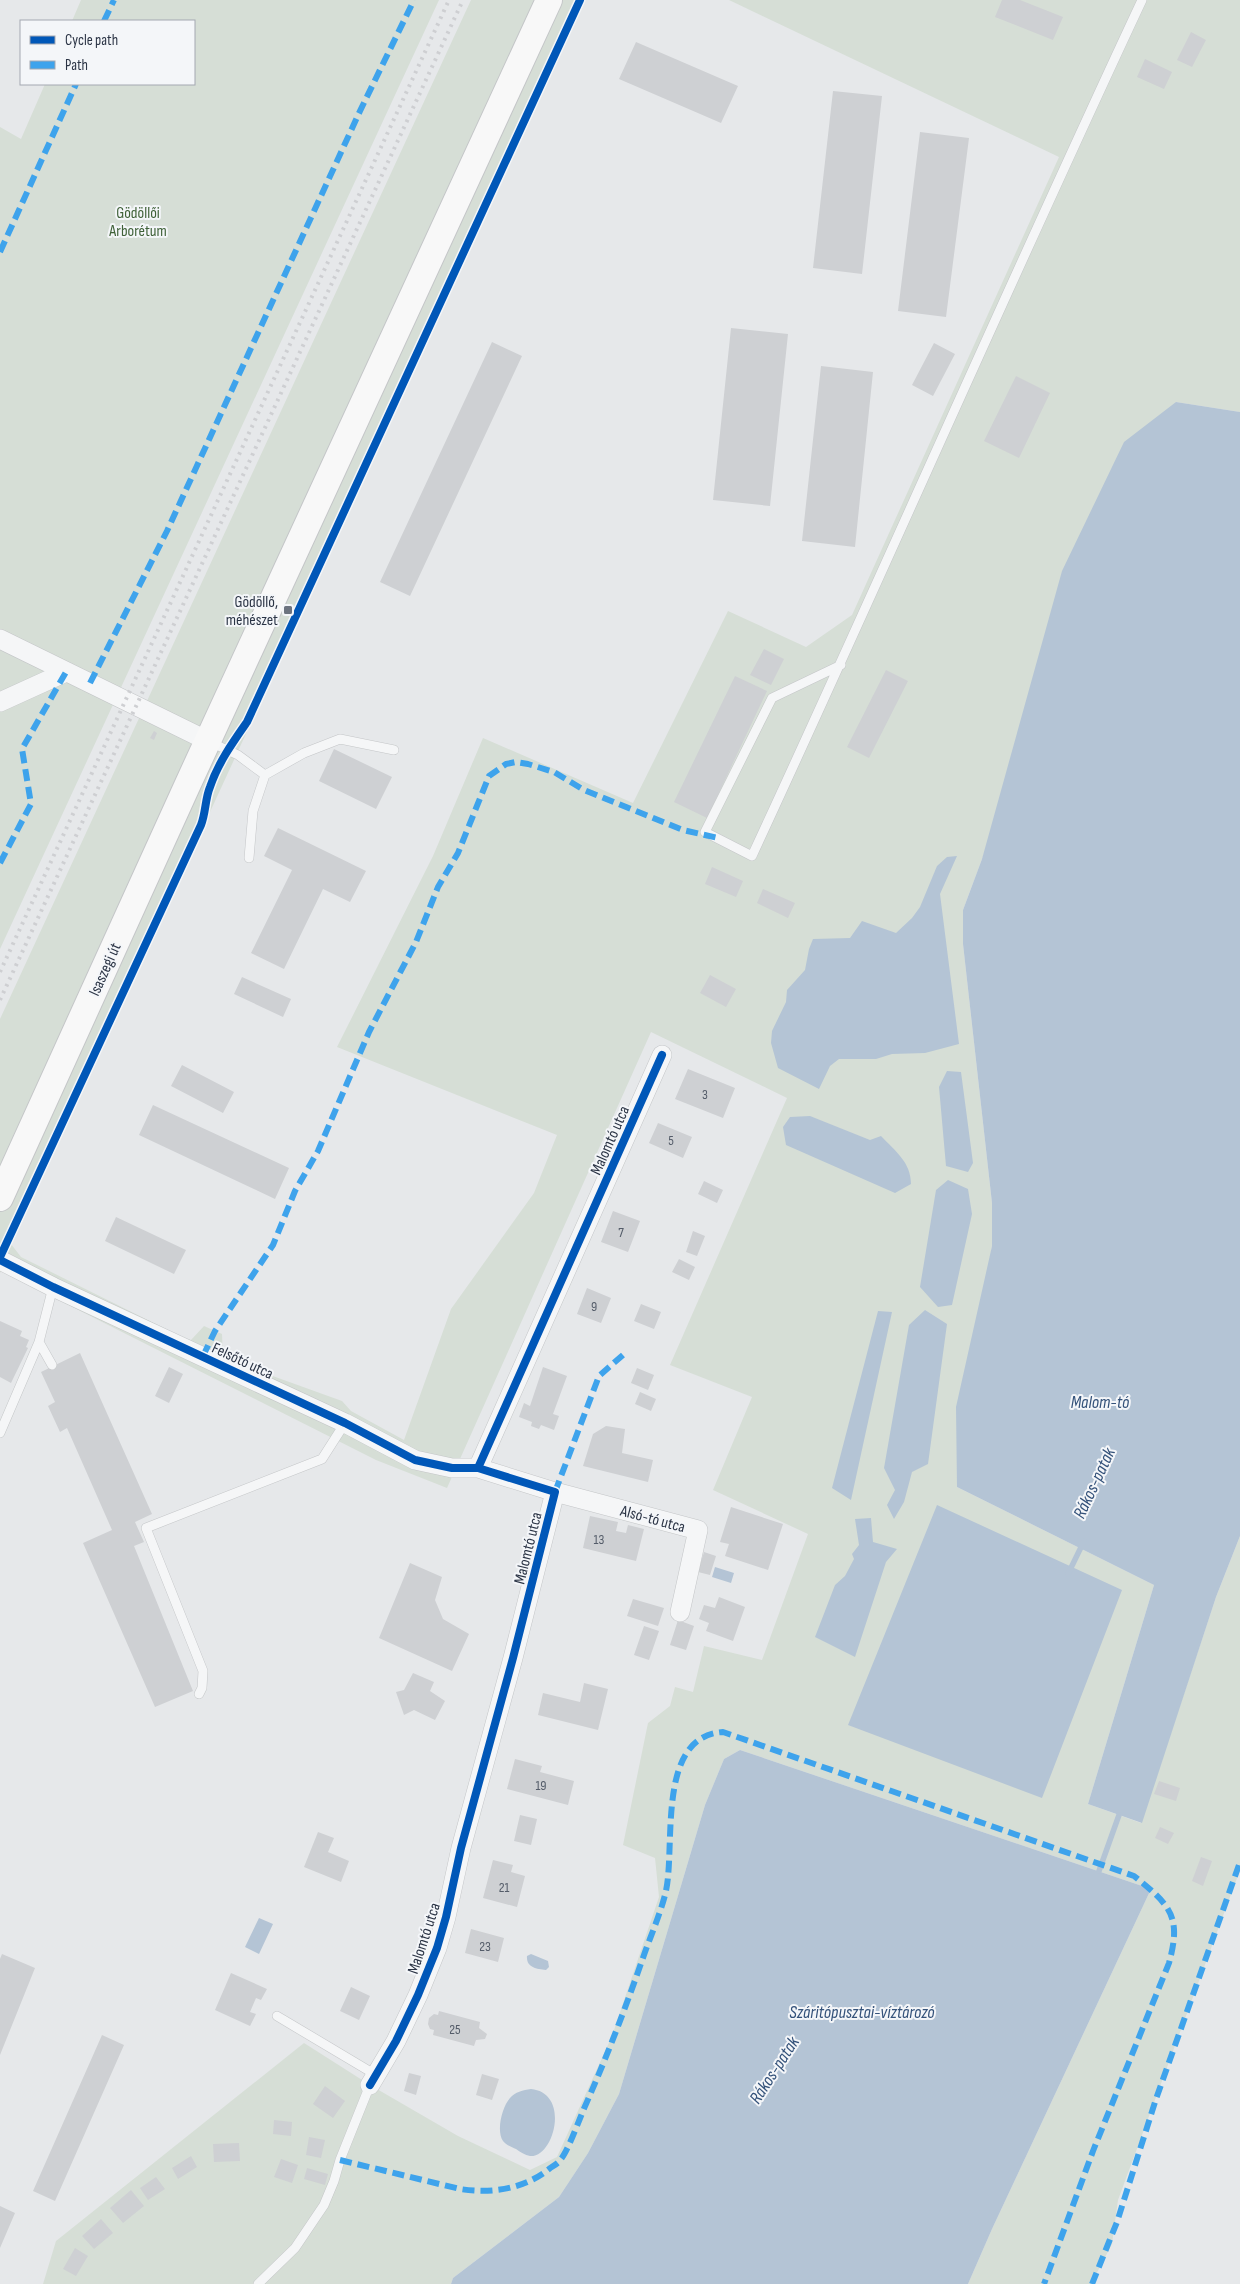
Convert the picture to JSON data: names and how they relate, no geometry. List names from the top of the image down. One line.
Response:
{"streets":{"main road":["Isaszegi út"],"street":["Malomtó utca","Felsőtó utca","Alsó-tó utca"]},"crossings":[["Malomtó utca","Felsőtó utca"],["Malomtó utca","Alsó-tó utca"]],"water":["Malom-tó","Rákos-patak","Száritópusztai-víztározó"],"parks":["Gödöllői Arborétum"],"places":{"transit":["Gödöllő, méhészet"]},"house_numbers":["3","5","7","9","13","19","21","23","25"],"legend":["Cycle path","Path"]}
